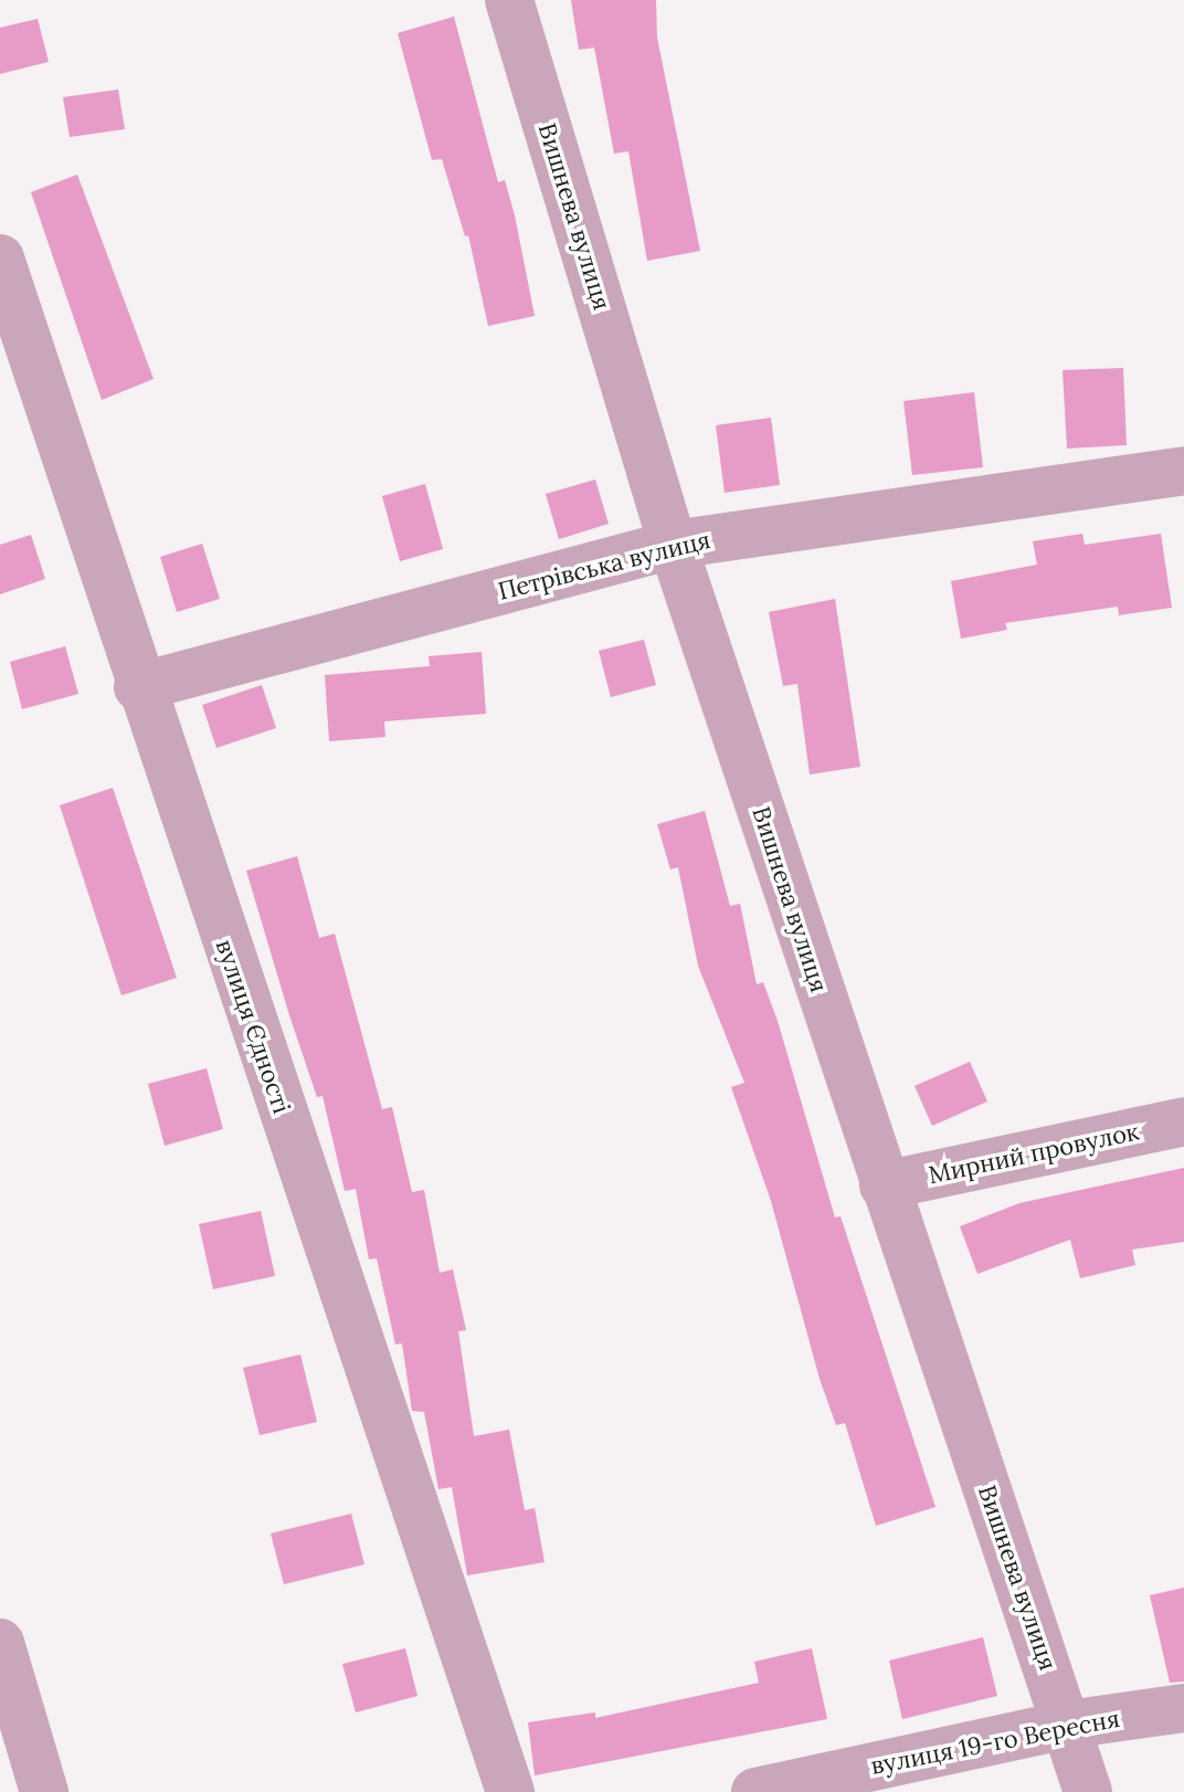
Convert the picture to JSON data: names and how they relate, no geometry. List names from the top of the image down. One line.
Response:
{"streets":{"street":["Вишнева вулиця","Петрівська вулиця","вулиця Єдності","Мирний провулок","вулиця 19-го Вересня"]},"crossings":[["Вишнева вулиця","Петрівська вулиця"],["Вишнева вулиця","Мирний провулок"],["Вишнева вулиця","вулиця 19-го Вересня"],["Петрівська вулиця","вулиця Єдності"]]}
